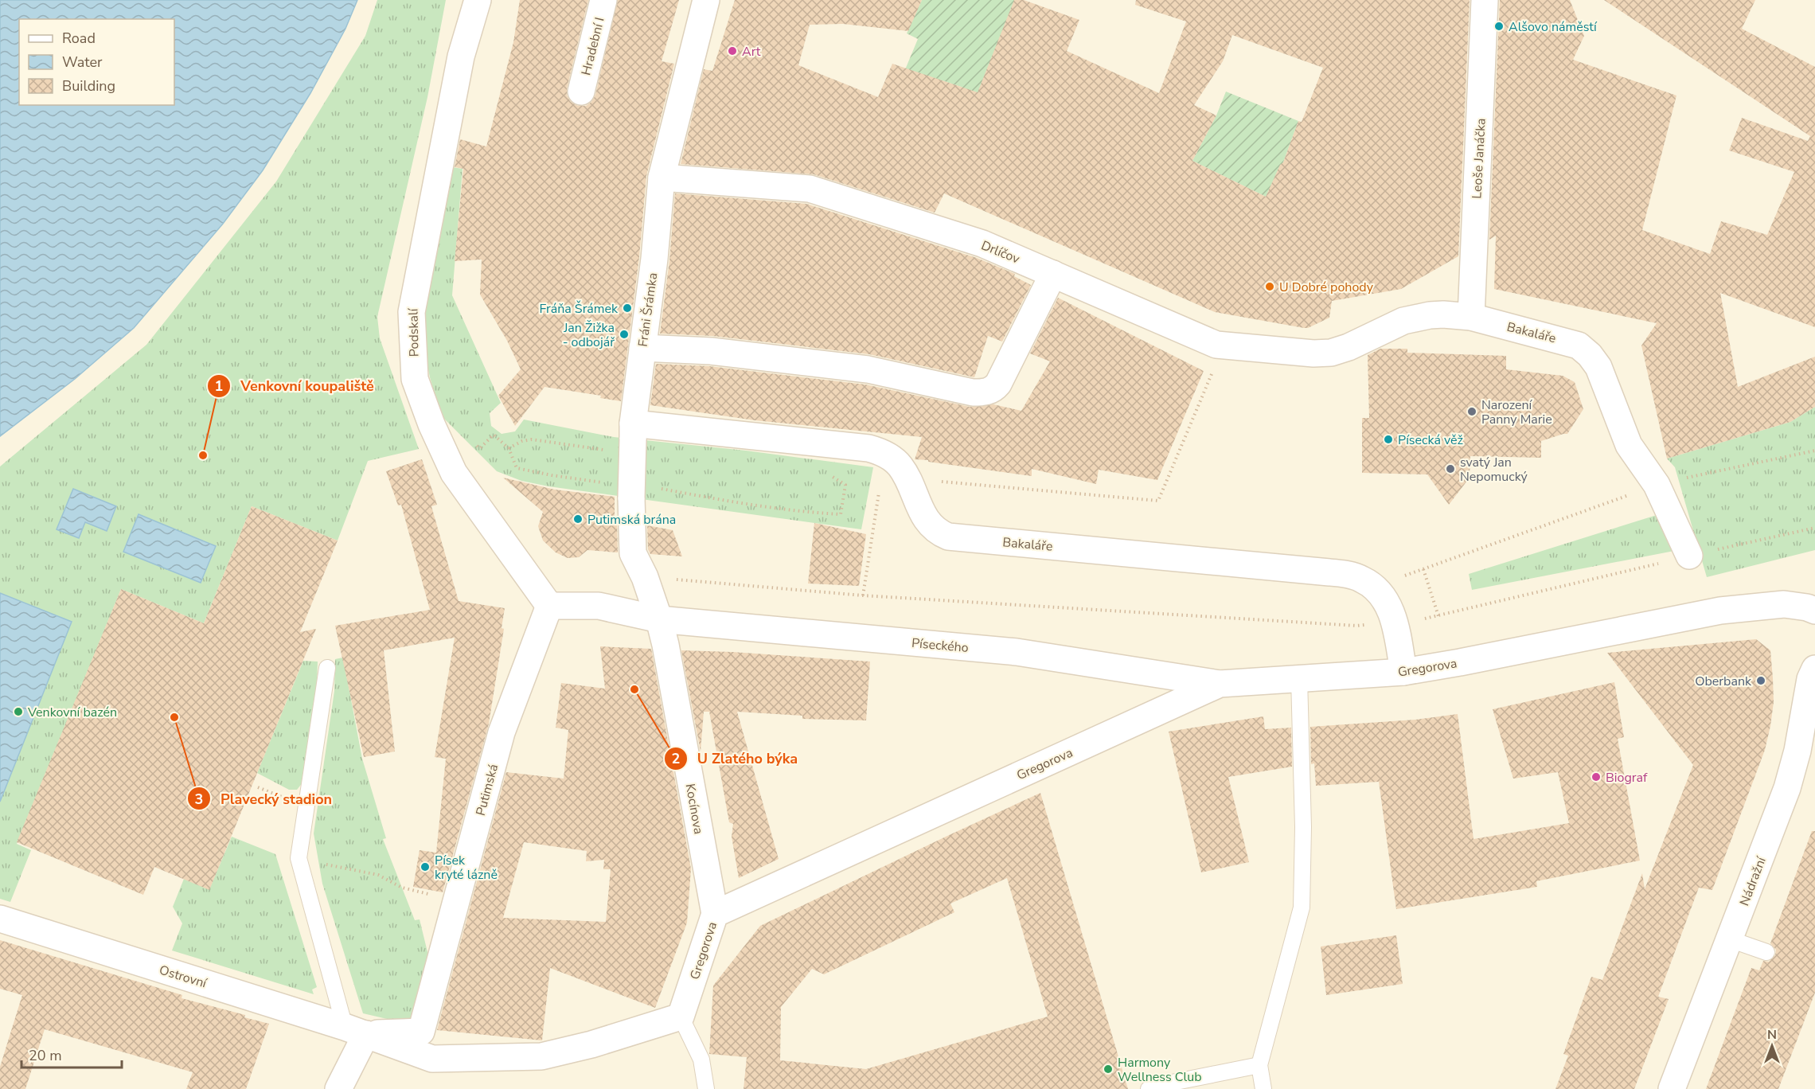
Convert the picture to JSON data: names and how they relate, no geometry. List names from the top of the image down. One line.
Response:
{"streets":{"street":["Hradební I","Leoše Janáčka","Drlíčov","Fráni Šrámka","Bakaláře","Podskalí","Píseckého","Gregorova","Putimská","Kocínova","Nádražní","Ostrovní"]},"crossings":[["Leoše Janáčka","Bakaláře"],["Drlíčov","Fráni Šrámka"],["Drlíčov","Bakaláře"],["Fráni Šrámka","Bakaláře"],["Fráni Šrámka","Píseckého"],["Fráni Šrámka","Kocínova"],["Podskalí","Putimská"],["Píseckého","Gregorova"],["Píseckého","Kocínova"],["Gregorova","Kocínova"],["Putimská","Ostrovní"]],"places":["Alšovo náměstí","Art","U Dobré pohody","Fráňa Šrámek","Jan Žižka - odbojář","Narození Panny Marie","Písecká věž","Venkovní koupaliště","svatý Jan Nepomucký","Putimská brána","Oberbank","U Zlatého býka","Venkovní bazén","Plavecký stadion","Biograf","Písek kryté lázně","Harmony Wellness Club"],"legend":["Road","Water","Building"],"scale_bar":"20 m","north":"top"}
